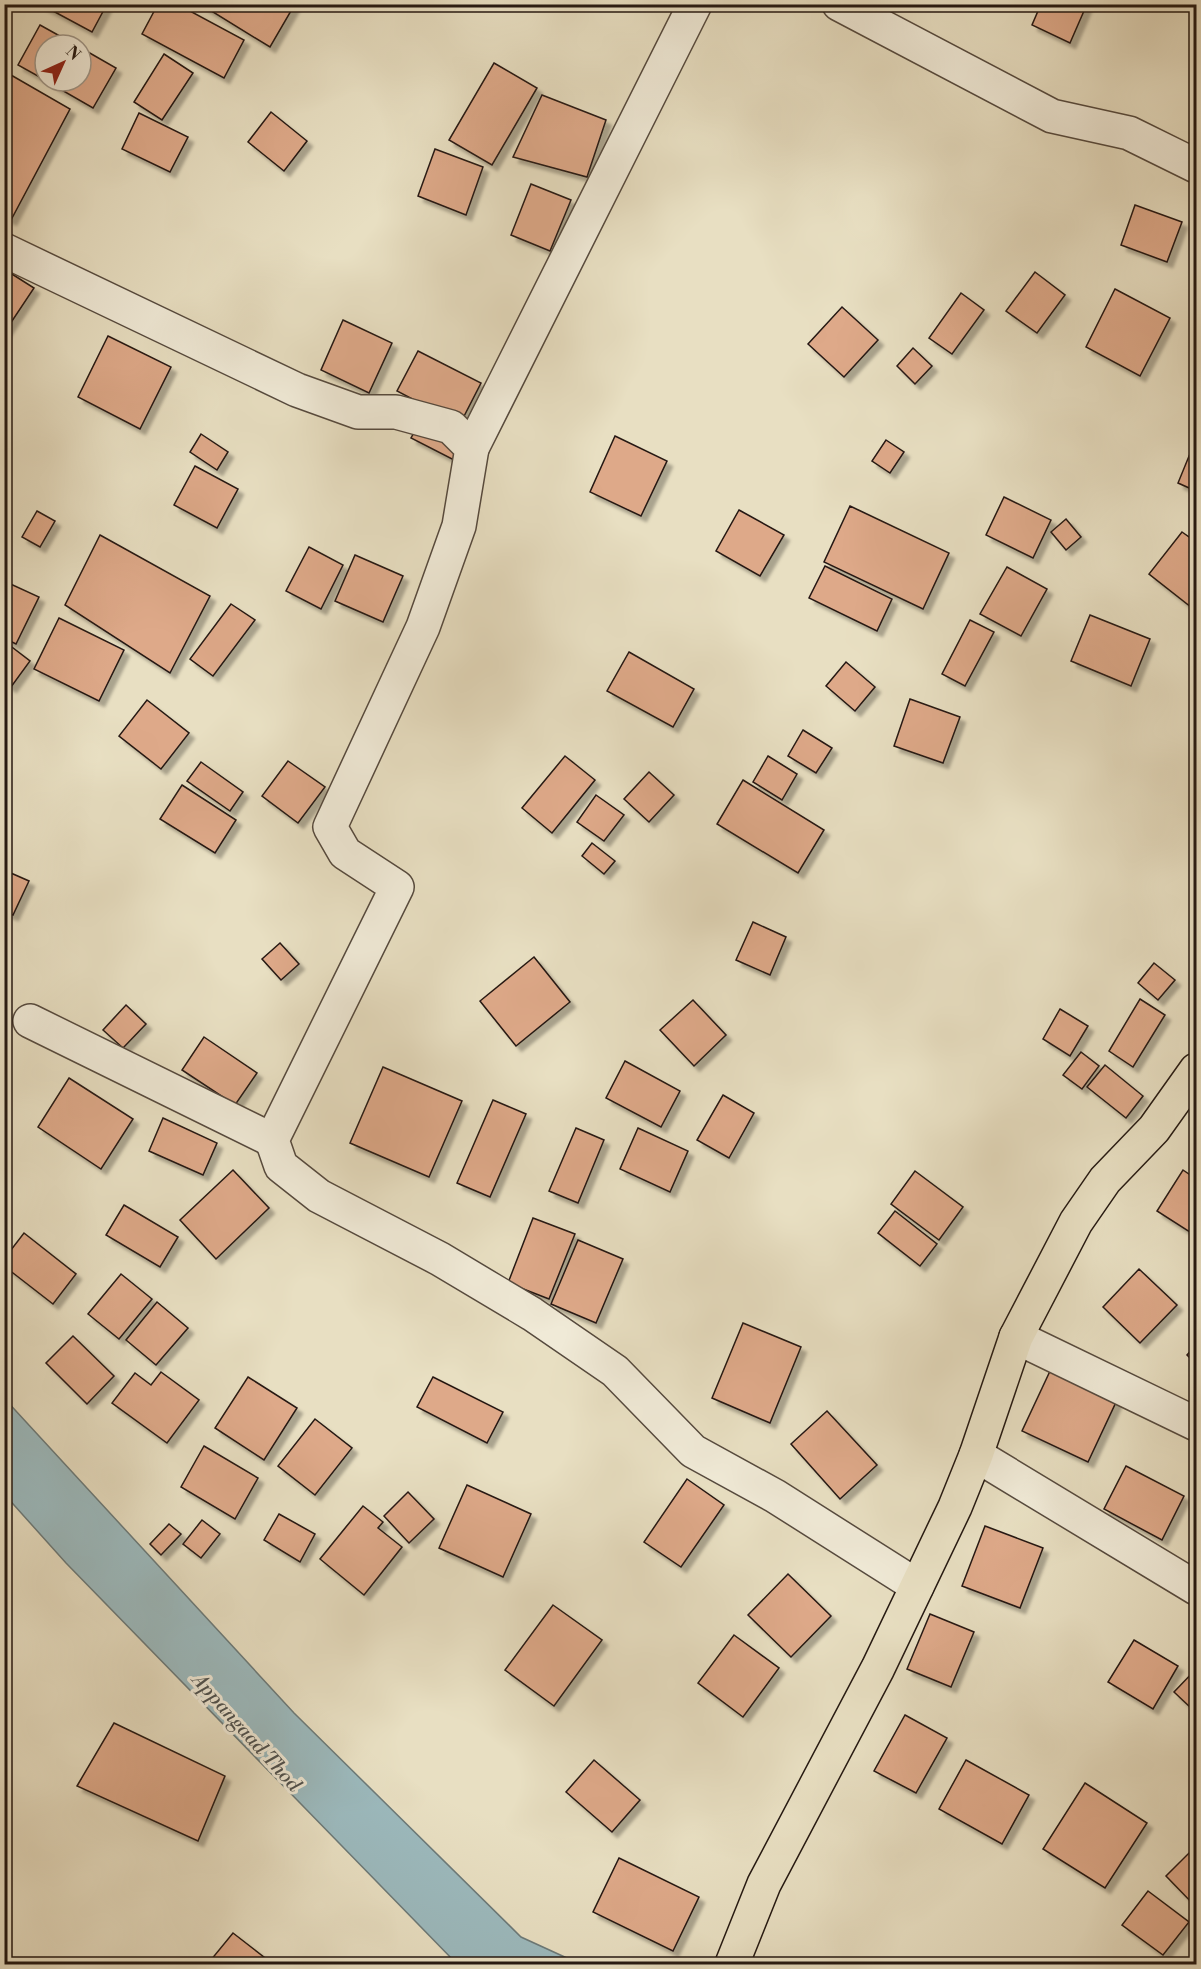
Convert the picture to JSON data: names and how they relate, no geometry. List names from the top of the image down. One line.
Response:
{"water":["Appangaad Thod"],"north":"top right"}
